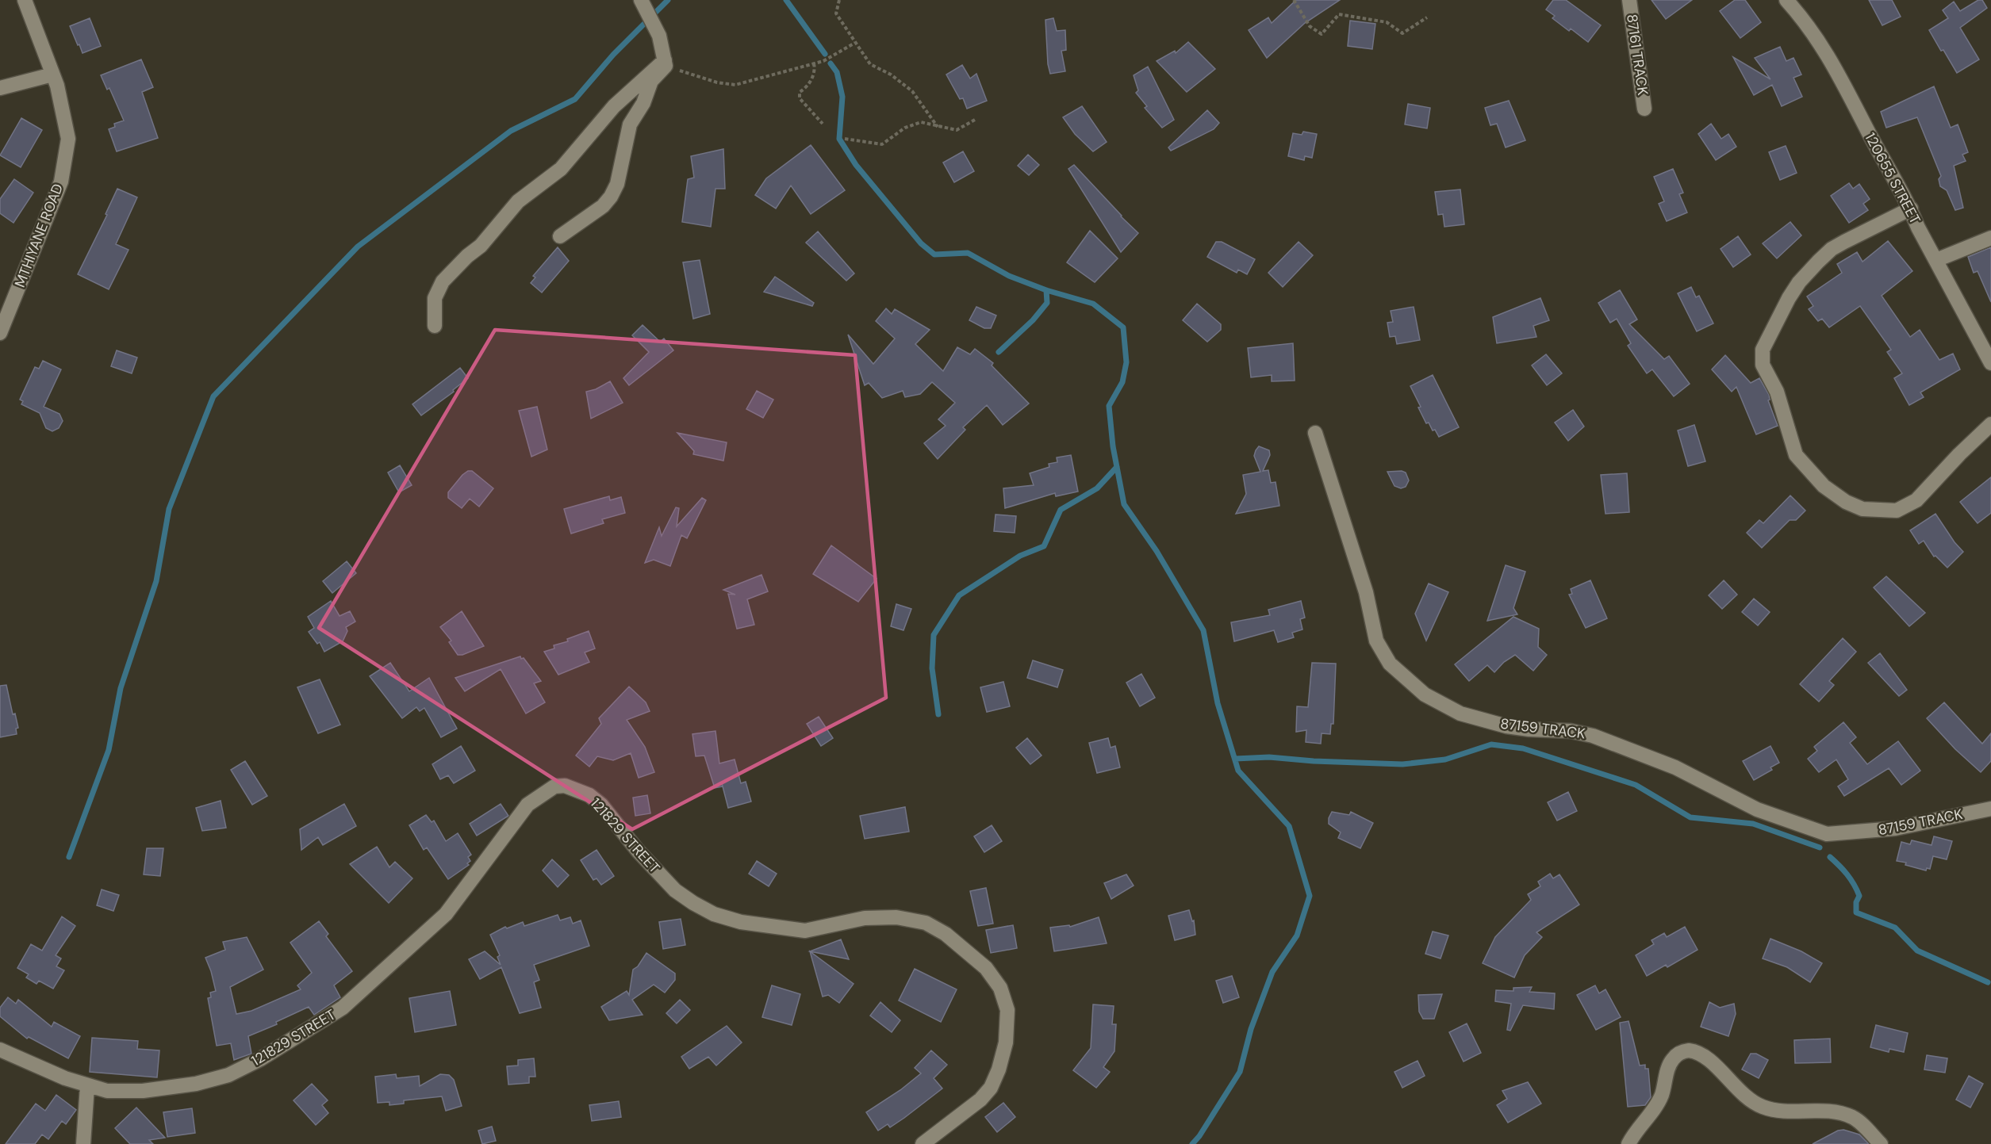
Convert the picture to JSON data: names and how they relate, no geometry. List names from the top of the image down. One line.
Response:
{"streets":{"street":["87161 TRACK","120655 STREET","MTHIYANE ROAD","87159 TRACK","121829 STREET"]}}
